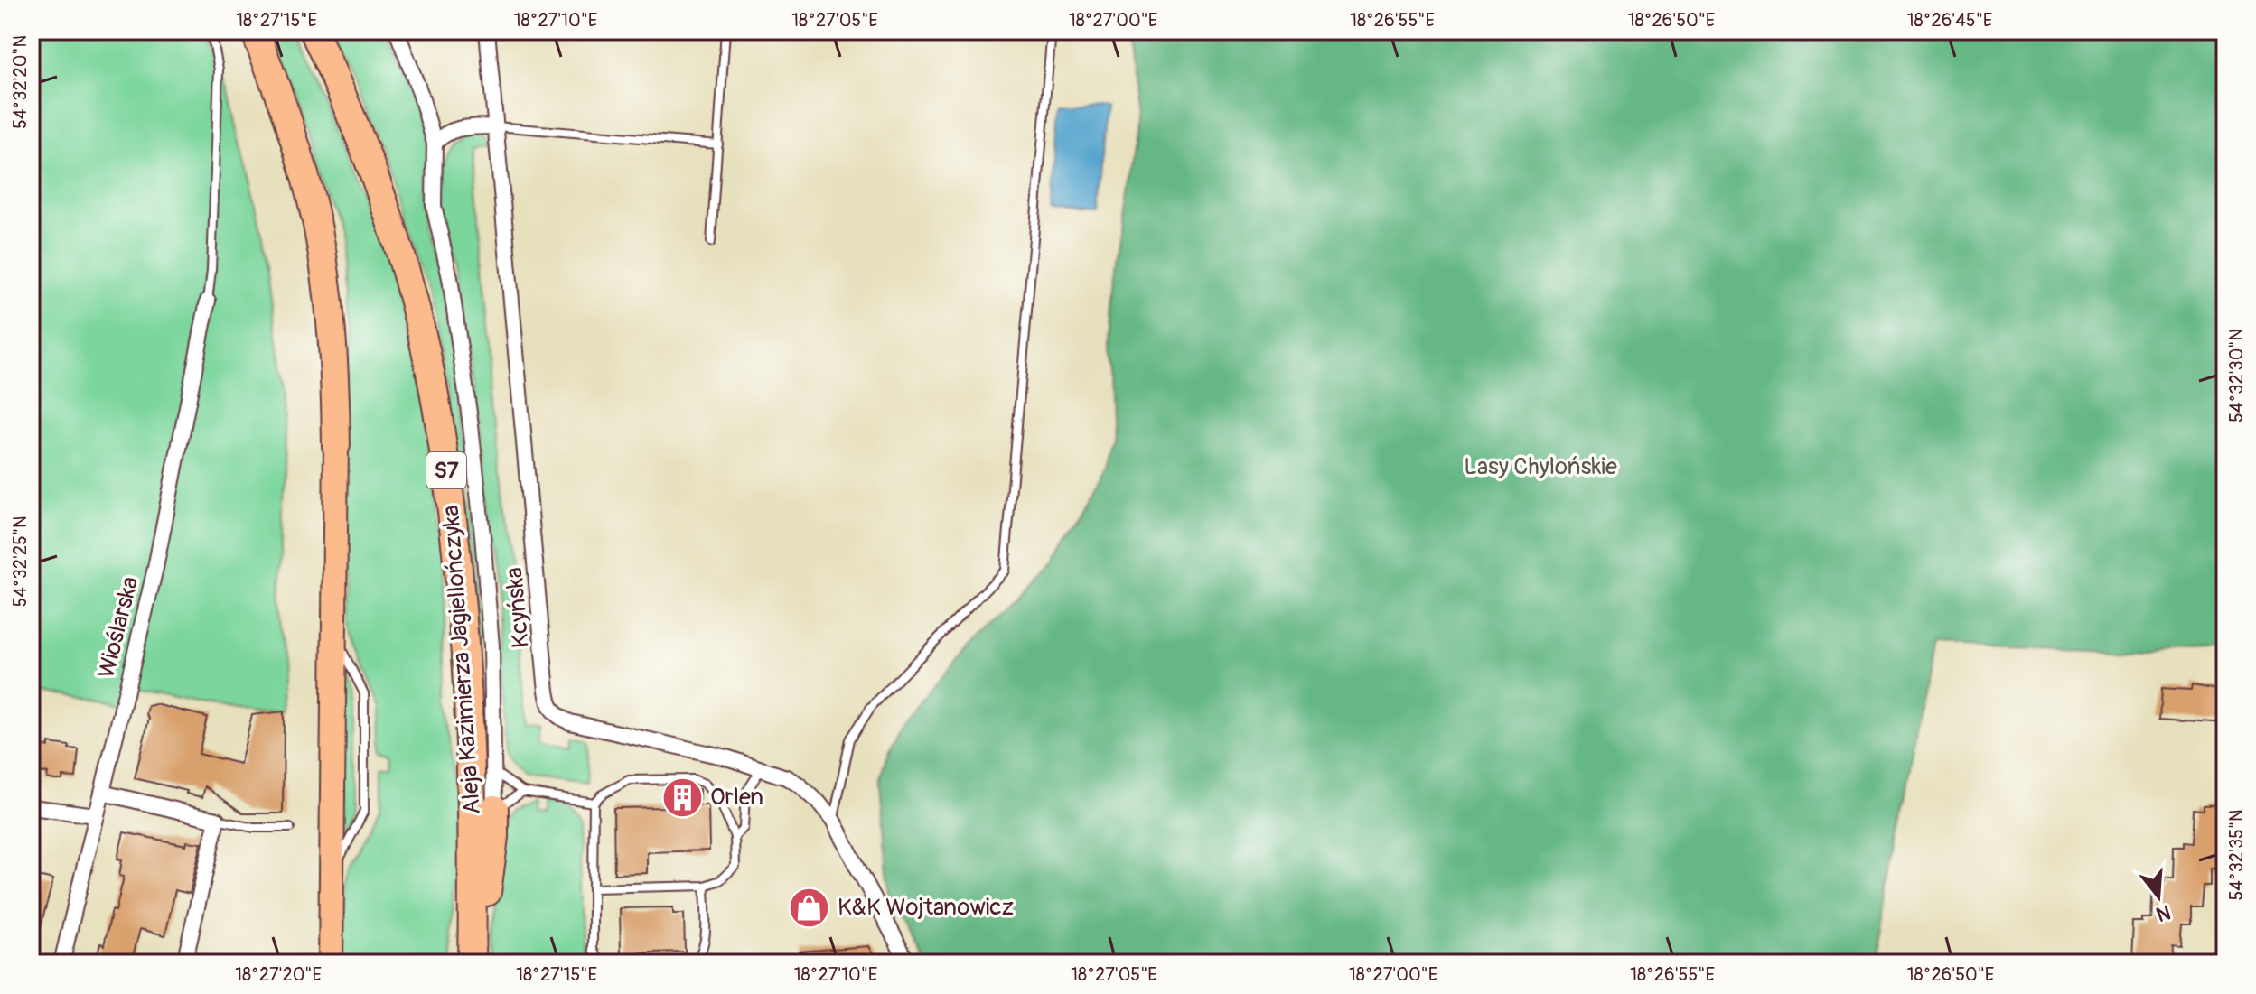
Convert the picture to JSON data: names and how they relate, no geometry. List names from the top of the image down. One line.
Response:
{"streets":{"highway":["S7","Aleja Kazimierza Jagiellończyka"],"street":["Kcyńska","Wioślarska"]},"parks":["Lasy Chylońskie"],"places":{"building":["Orlen"],"shop":["K&K Wojtanowicz"]},"north":"bottom","coordinates":["18°27'15\"E","18°27'10\"E","18°27'05\"E","18°27'00\"E","18°26'55\"E","18°26'50\"E","18°26'45\"E","54°32'20\"N","54°32'30\"N","54°32'25\"N","54°32'35\"N","18°27'20\"E"]}
